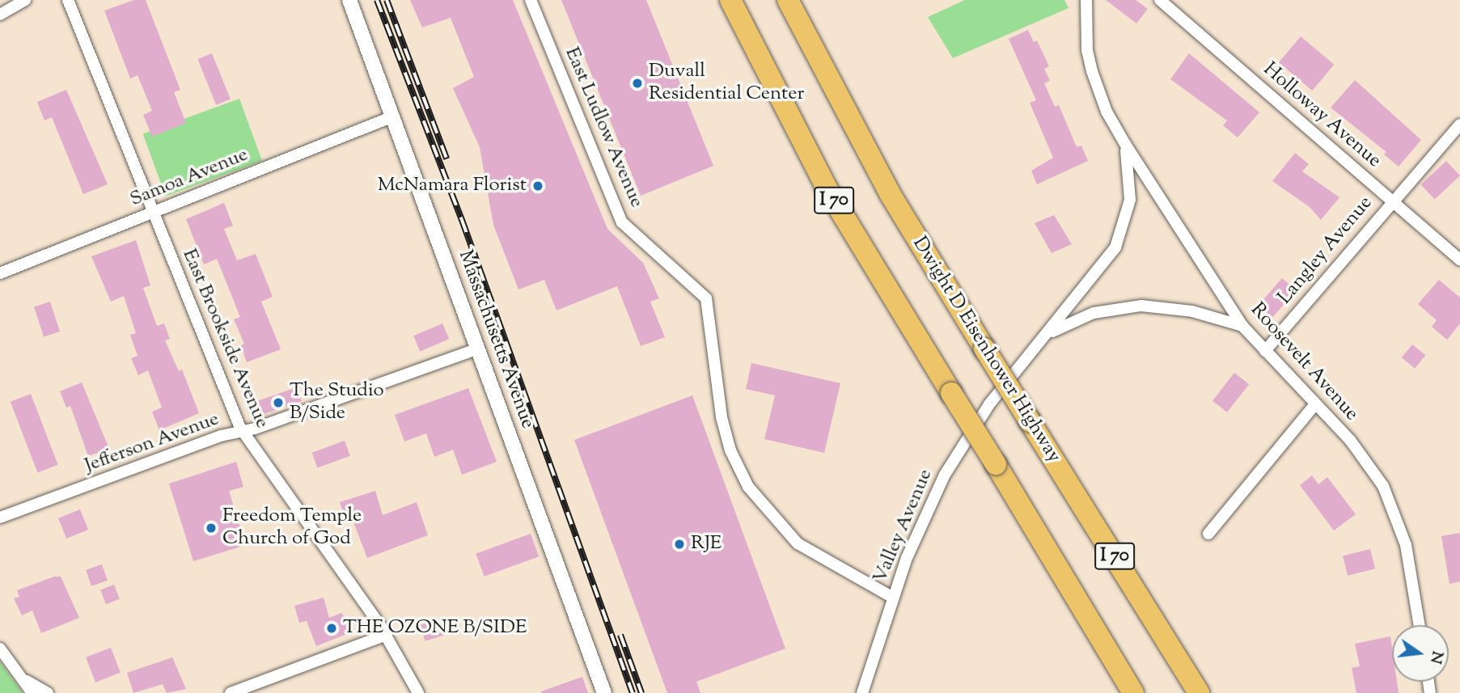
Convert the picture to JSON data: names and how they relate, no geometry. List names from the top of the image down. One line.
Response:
{"streets":{"highway":["I 70","Dwight D Eisenhower Highway"],"street":["Holloway Avenue","East Ludlow Avenue","Samoa Avenue","Langley Avenue","East Brookside Avenue","Massachusetts Avenue","Roosevelt Avenue","Jefferson Avenue","Valley Avenue"]},"crossings":[["Holloway Avenue","Langley Avenue"],["East Ludlow Avenue","Valley Avenue"],["Samoa Avenue","East Brookside Avenue"],["Samoa Avenue","Massachusetts Avenue"],["Langley Avenue","Roosevelt Avenue"],["East Brookside Avenue","Jefferson Avenue"],["Massachusetts Avenue","Jefferson Avenue"],["Roosevelt Avenue","Valley Avenue"]],"places":["Duvall Residential Center","McNamara Florist","The Studio B/Side","Freedom Temple Church of God","RJE","THE OZONE B/SIDE"],"north":"right"}
